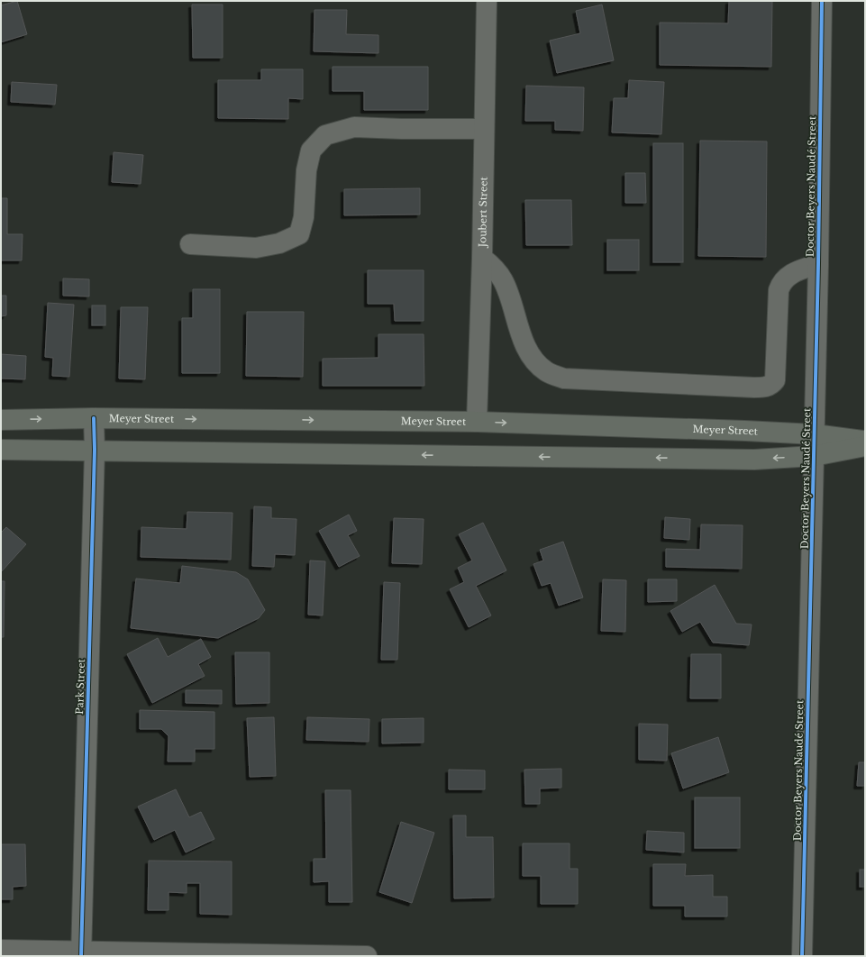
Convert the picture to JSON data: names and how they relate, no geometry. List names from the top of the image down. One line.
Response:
{"streets":{"main road":["Meyer Street"],"street":["Doctor Beyers Naudé Street","Joubert Street","Park Street"]},"crossings":[["Doctor Beyers Naudé Street","Meyer Street"],["Joubert Street","Meyer Street"],["Meyer Street","Park Street"]]}
